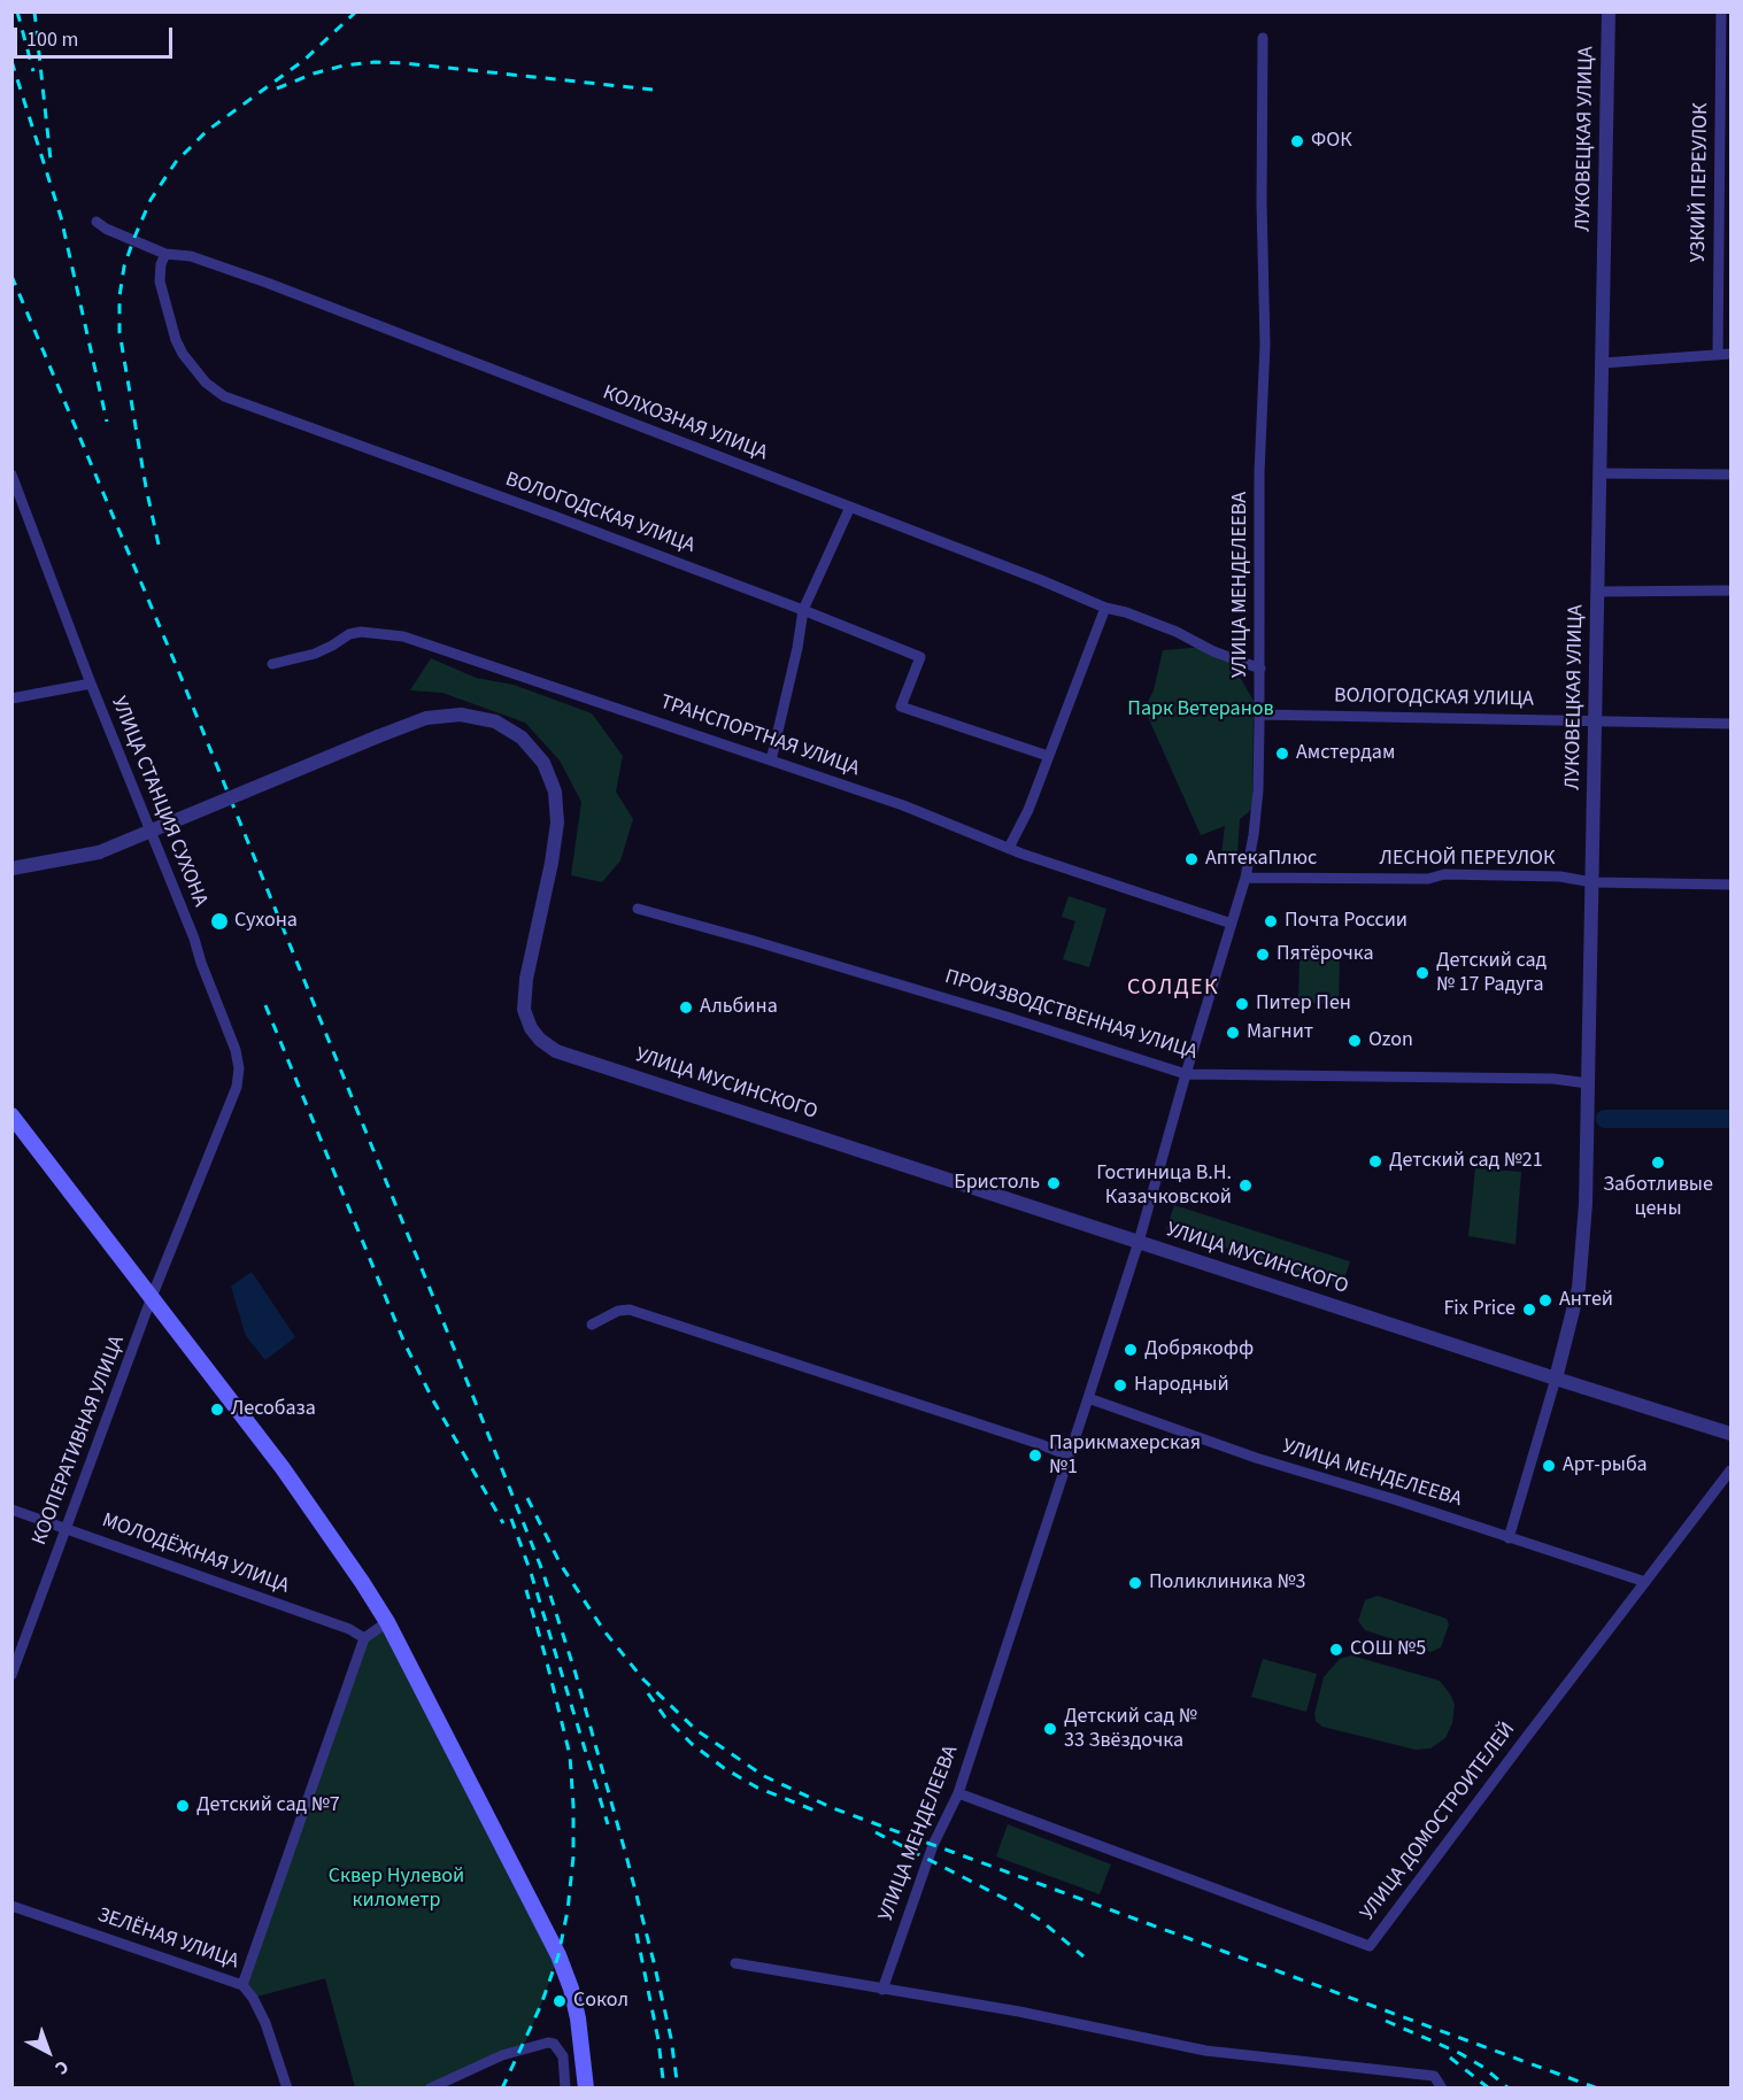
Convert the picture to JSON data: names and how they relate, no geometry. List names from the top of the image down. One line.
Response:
{"streets":{"street":["ЛУКОВЕЦКАЯ УЛИЦА","УЗКИЙ ПЕРЕУЛОК","КОЛХОЗНАЯ УЛИЦА","ВОЛОГОДСКАЯ УЛИЦА","УЛИЦА МЕНДЕЛЕЕВА","ТРАНСПОРТНАЯ УЛИЦА","УЛИЦА СТАНЦИЯ СУХОНА","ЛЕСНОЙ ПЕРЕУЛОК","ПРОИЗВОДСТВЕННАЯ УЛИЦА","УЛИЦА МУСИНСКОГО","КООПЕРАТИВНАЯ УЛИЦА","МОЛОДЁЖНАЯ УЛИЦА","УЛИЦА ДОМОСТРОИТЕЛЕЙ","ЗЕЛЁНАЯ УЛИЦА"]},"crossings":[["ЛУКОВЕЦКАЯ УЛИЦА","ВОЛОГОДСКАЯ УЛИЦА"],["ЛУКОВЕЦКАЯ УЛИЦА","ЛЕСНОЙ ПЕРЕУЛОК"],["ЛУКОВЕЦКАЯ УЛИЦА","ПРОИЗВОДСТВЕННАЯ УЛИЦА"],["ЛУКОВЕЦКАЯ УЛИЦА","УЛИЦА МУСИНСКОГО"],["КОЛХОЗНАЯ УЛИЦА","ВОЛОГОДСКАЯ УЛИЦА"],["КОЛХОЗНАЯ УЛИЦА","УЛИЦА МЕНДЕЛЕЕВА"],["ВОЛОГОДСКАЯ УЛИЦА","УЛИЦА МЕНДЕЛЕЕВА"],["УЛИЦА МЕНДЕЛЕЕВА","ТРАНСПОРТНАЯ УЛИЦА"],["УЛИЦА МЕНДЕЛЕЕВА","ЛЕСНОЙ ПЕРЕУЛОК"],["УЛИЦА МЕНДЕЛЕЕВА","ПРОИЗВОДСТВЕННАЯ УЛИЦА"],["УЛИЦА МЕНДЕЛЕЕВА","УЛИЦА МУСИНСКОГО"],["УЛИЦА МЕНДЕЛЕЕВА","УЛИЦА ДОМОСТРОИТЕЛЕЙ"],["УЛИЦА СТАНЦИЯ СУХОНА","КООПЕРАТИВНАЯ УЛИЦА"],["КООПЕРАТИВНАЯ УЛИЦА","МОЛОДЁЖНАЯ УЛИЦА"]],"districts":["СОЛДЕК"],"parks":["Парк Ветеранов","Сквер Нулевой километр"],"places":["ФОК","Амстердам","АптекаПлюс","Сухона","Почта России","Пятёрочка","Детский сад № 17 Радуга","Питер Пен","Альбина","Магнит","Ozon","Детский сад №21","Заботливые цены","Бристоль","Гостиница В.Н. Казачковской","Антей","Fix Price","Добрякофф","Народный","Лесобаза","Парикмахерская №1","Арт-рыба","Поликлиника №3","СОШ №5","Детский сад № 33 Звёздочка","Детский сад №7","Сокол"],"scale_bar":"100 m","north":"bottom right"}
